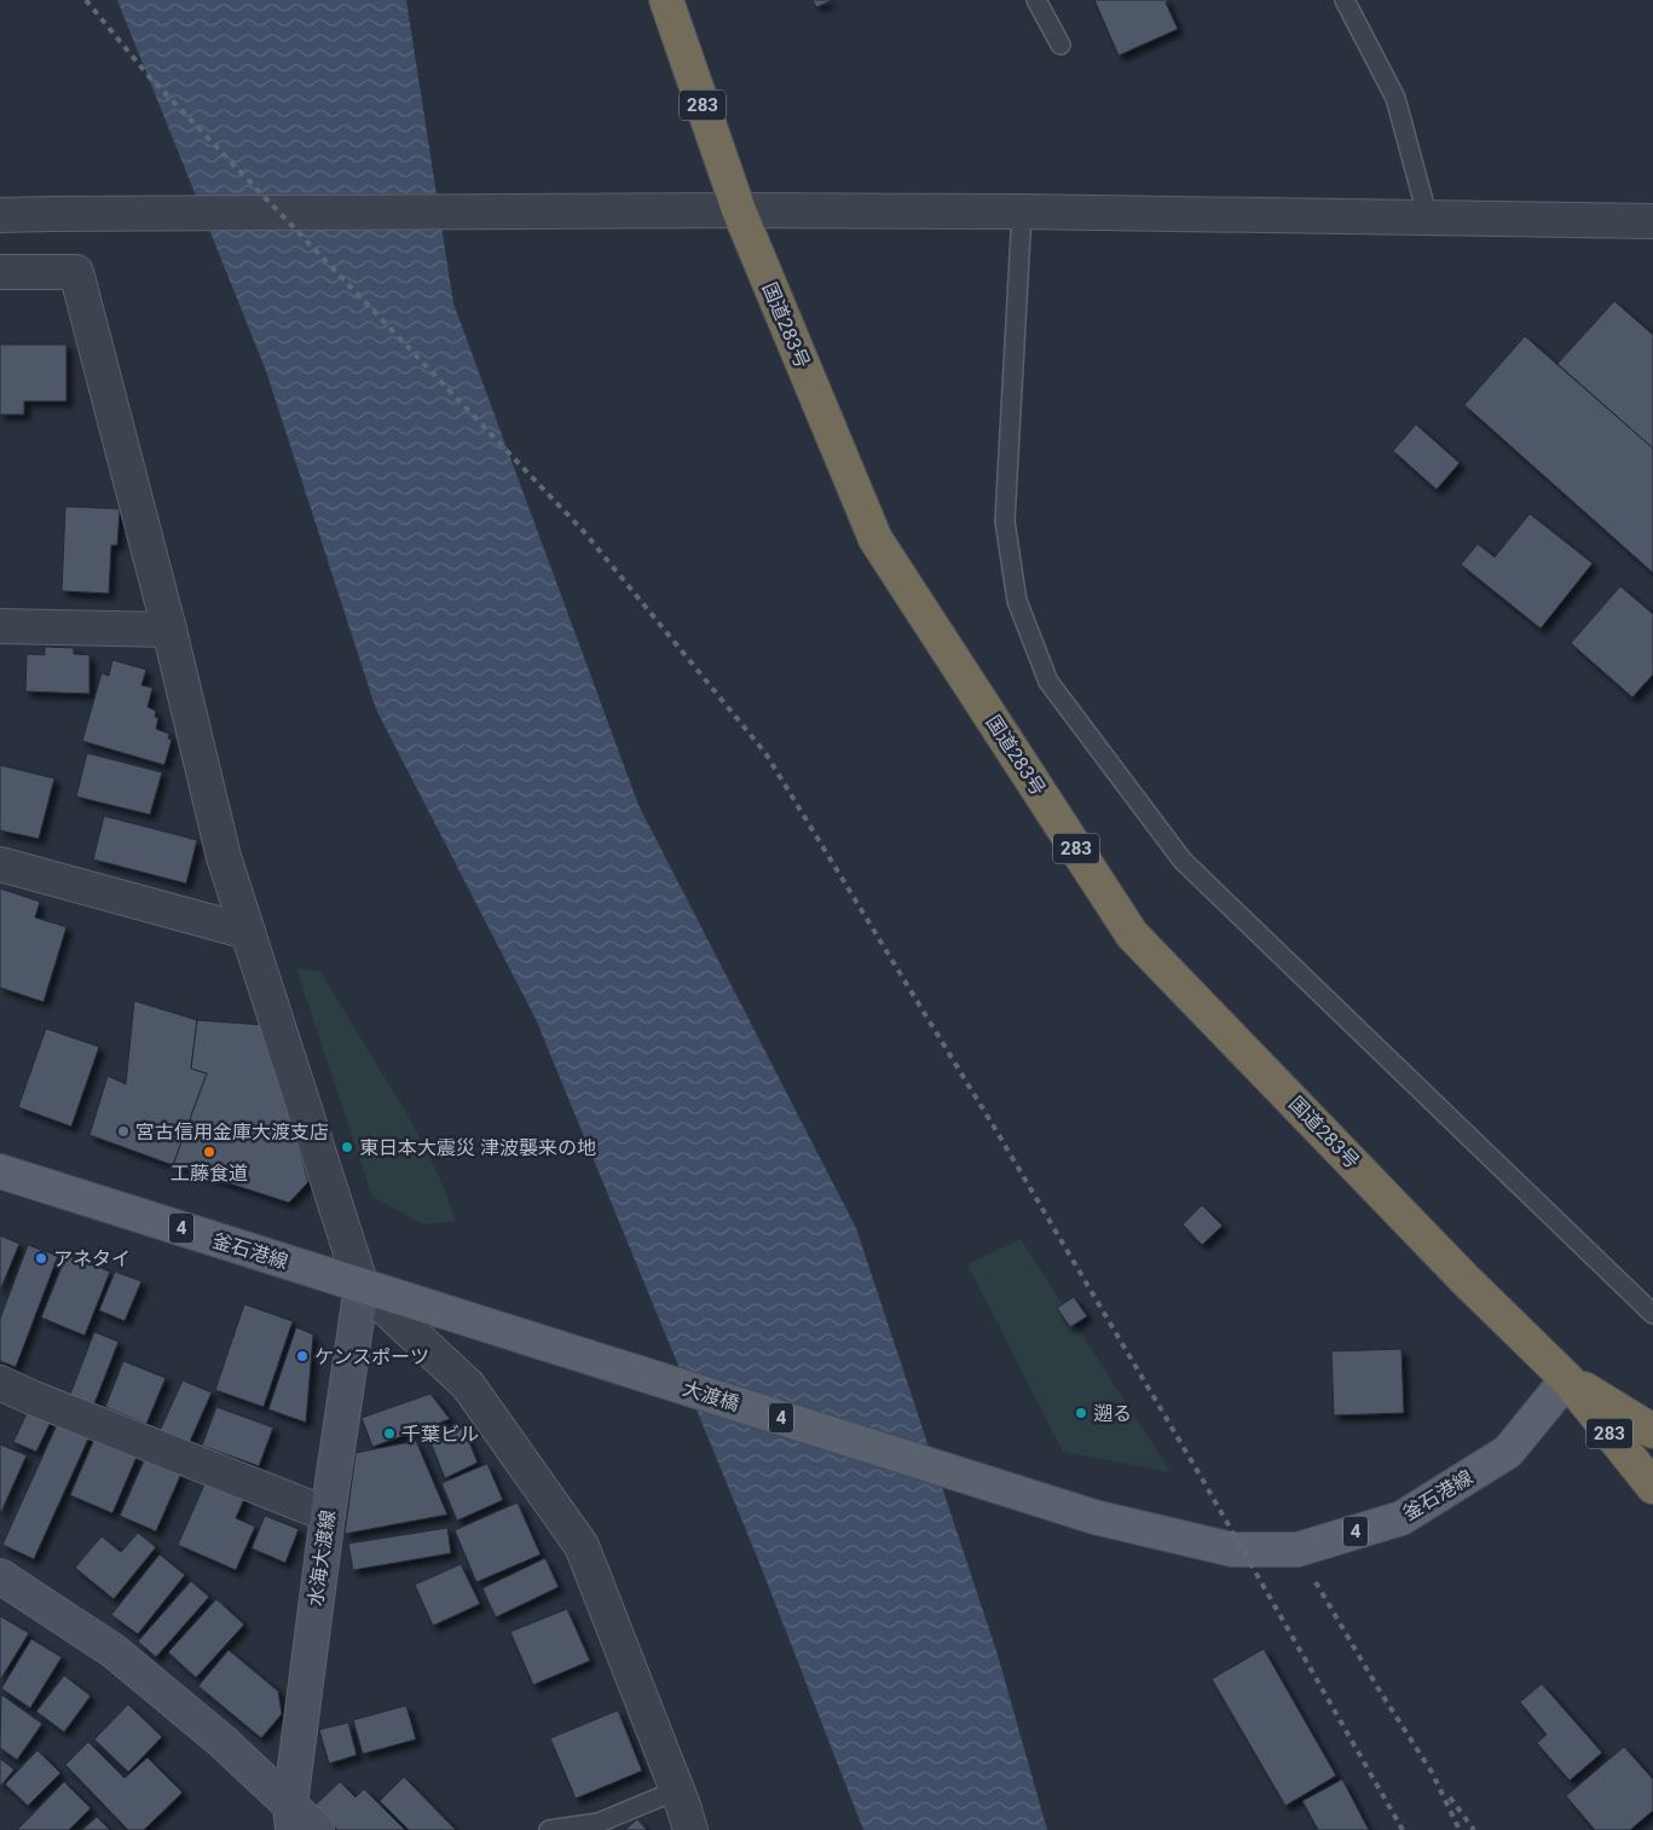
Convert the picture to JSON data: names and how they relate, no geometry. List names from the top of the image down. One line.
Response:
{"streets":{"highway":["283","国道283号"],"main road":["4","釜石港線","大渡橋","水海大渡線"]},"crossings":[["国道283号","釜石港線"],["釜石港線","大渡橋"],["釜石港線","水海大渡線"]],"places":["宮古信用金庫大渡支店","東日本大震災 津波襲来の地","工藤食道","アネタイ","ケンスポーツ","遡る","千葉ビル"]}
